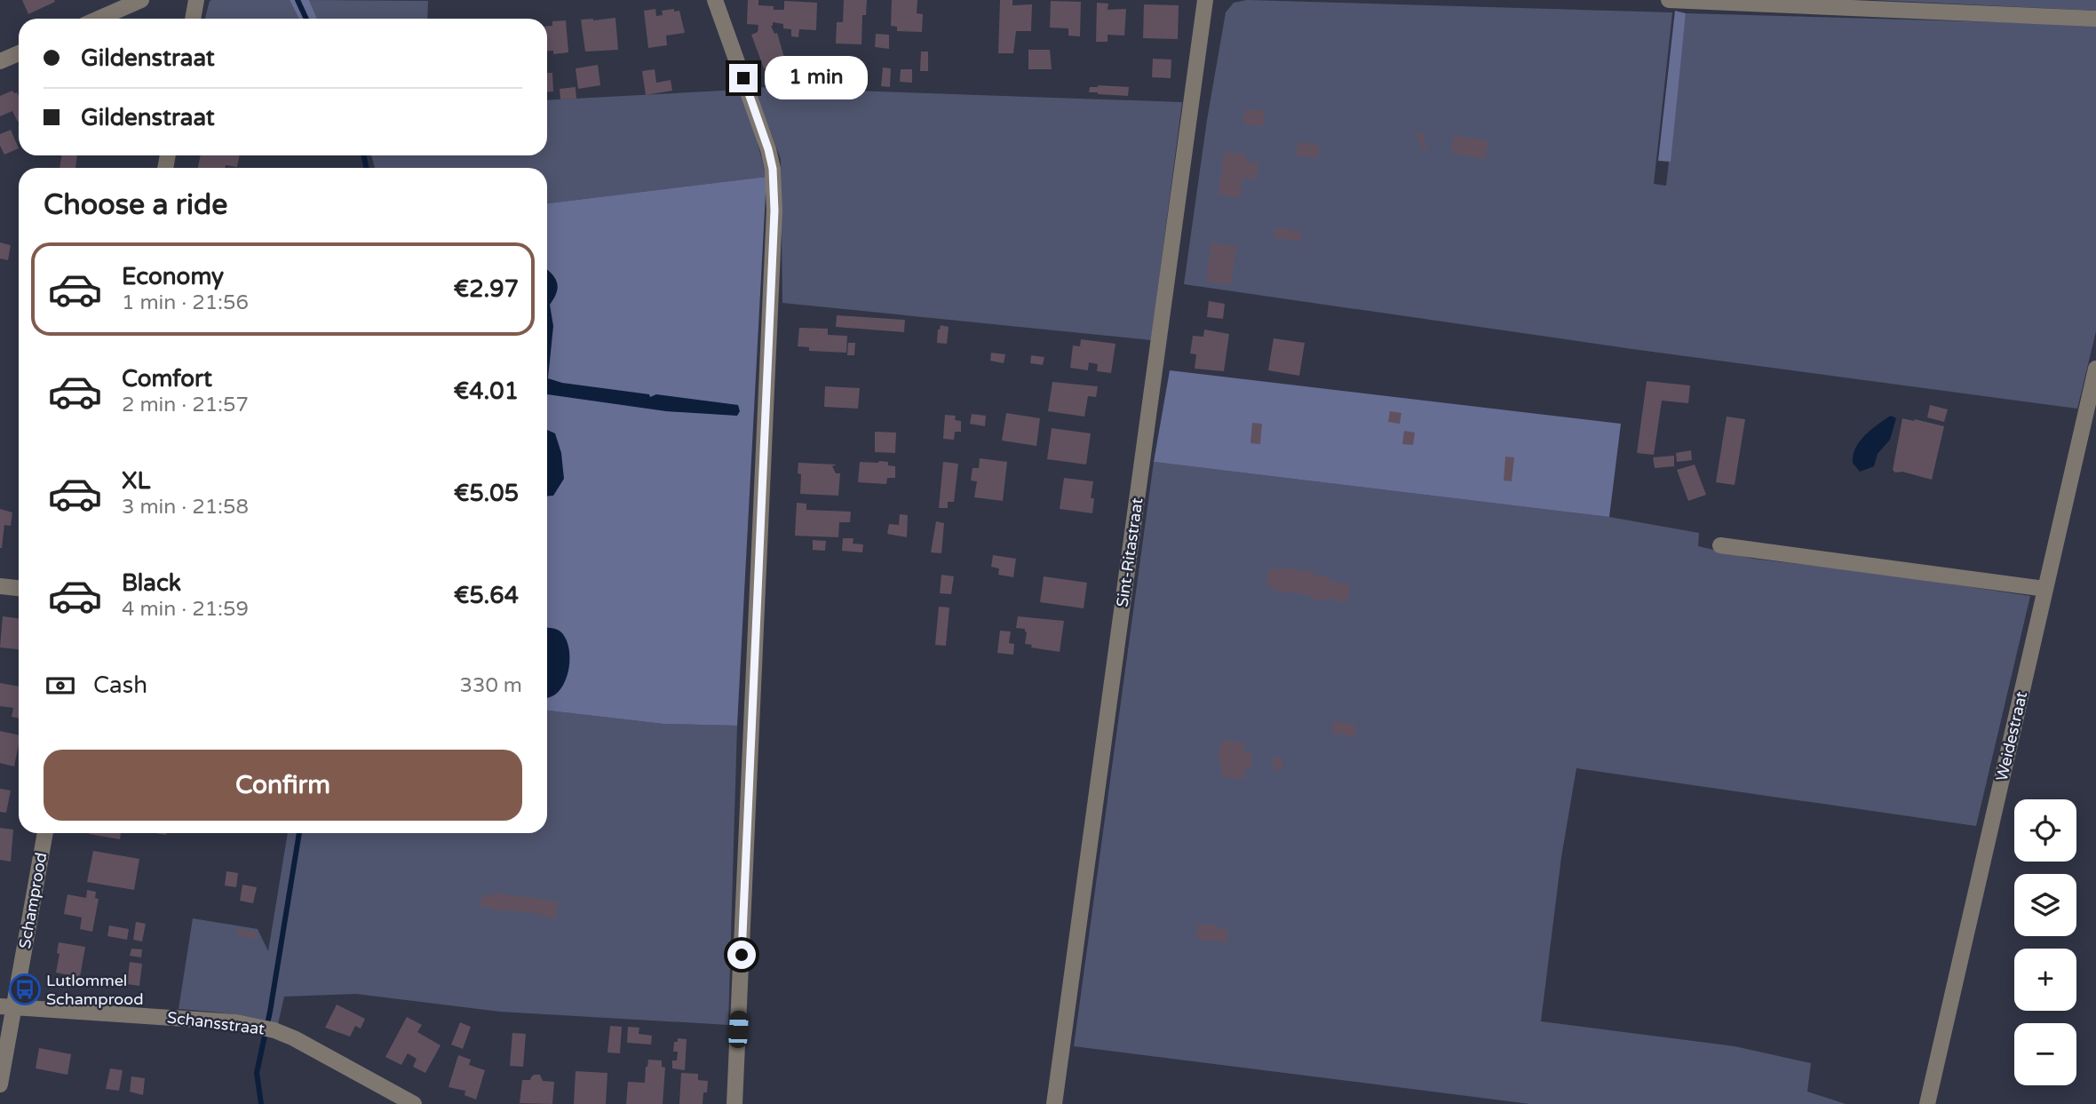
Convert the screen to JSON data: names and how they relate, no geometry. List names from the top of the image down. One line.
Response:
{"streets":{"street":["Sint-Ritastraat","Weidestraat","Schamprood","Schansstraat"]},"crossings":[["Schamprood","Schansstraat"]],"places":{"bus stop":["Lutlommel Schamprood"]},"page":{"banner":["Gildenstraat","Gildenstraat"],"bubble":"1 min","heading":"Choose a ride","list":[{"name":"Economy","note":"1 min · 21:56","value":"€2.97"},{"name":"Comfort","note":"2 min · 21:57","value":"€4.01"},{"name":"XL","note":"3 min · 21:58","value":"€5.05"},{"name":"Black","note":"4 min · 21:59","value":"€5.64"}],"pay":["Cash","330 m"],"buttons":"Confirm","map_buttons":["+","−"]}}
